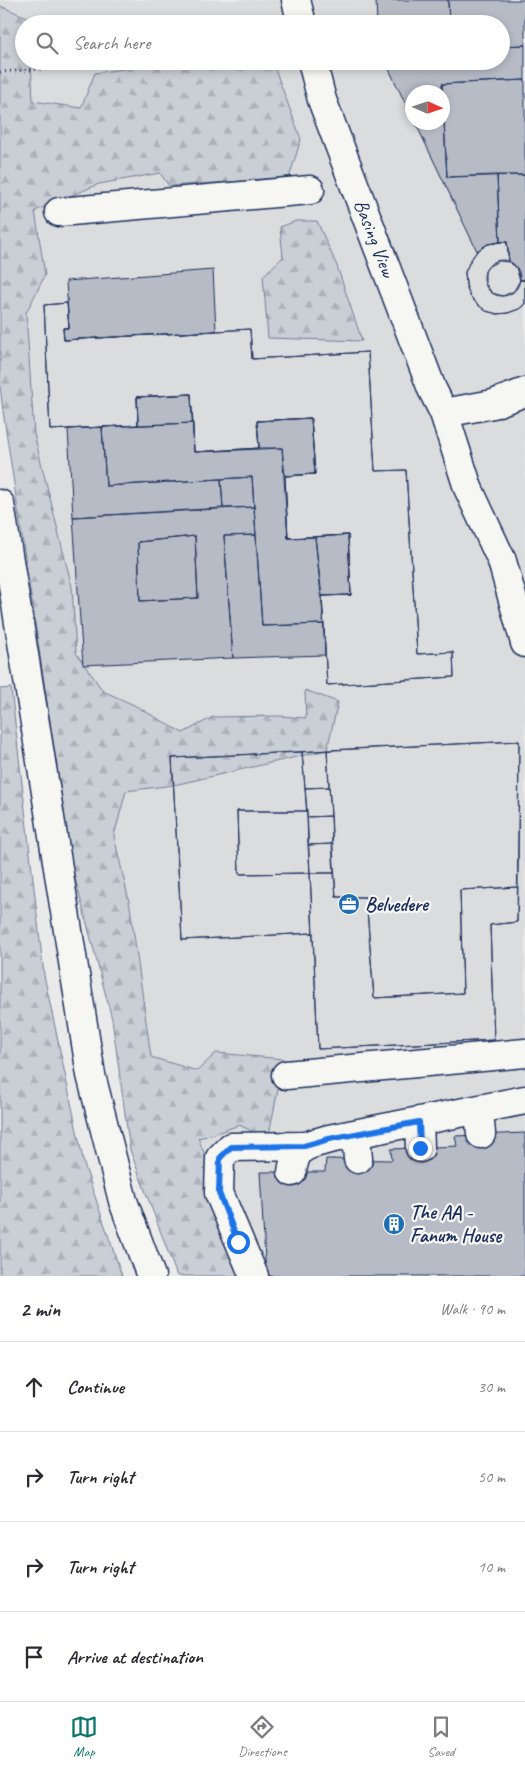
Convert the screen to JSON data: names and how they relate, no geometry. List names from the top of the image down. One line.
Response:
{"streets":{"main road":["Basing View"]},"places":{"office":["Belvedere"],"building":["The AA - Fanum House"]},"north":"right","page":{"search":"Search here","heading":["2 min","Walk · 90 m"],"list":[["Continue","30 m"],["Turn right","50 m"],["Turn right","10 m"],"Arrive at destination"],"nav":["Map","Directions","Saved"]}}
